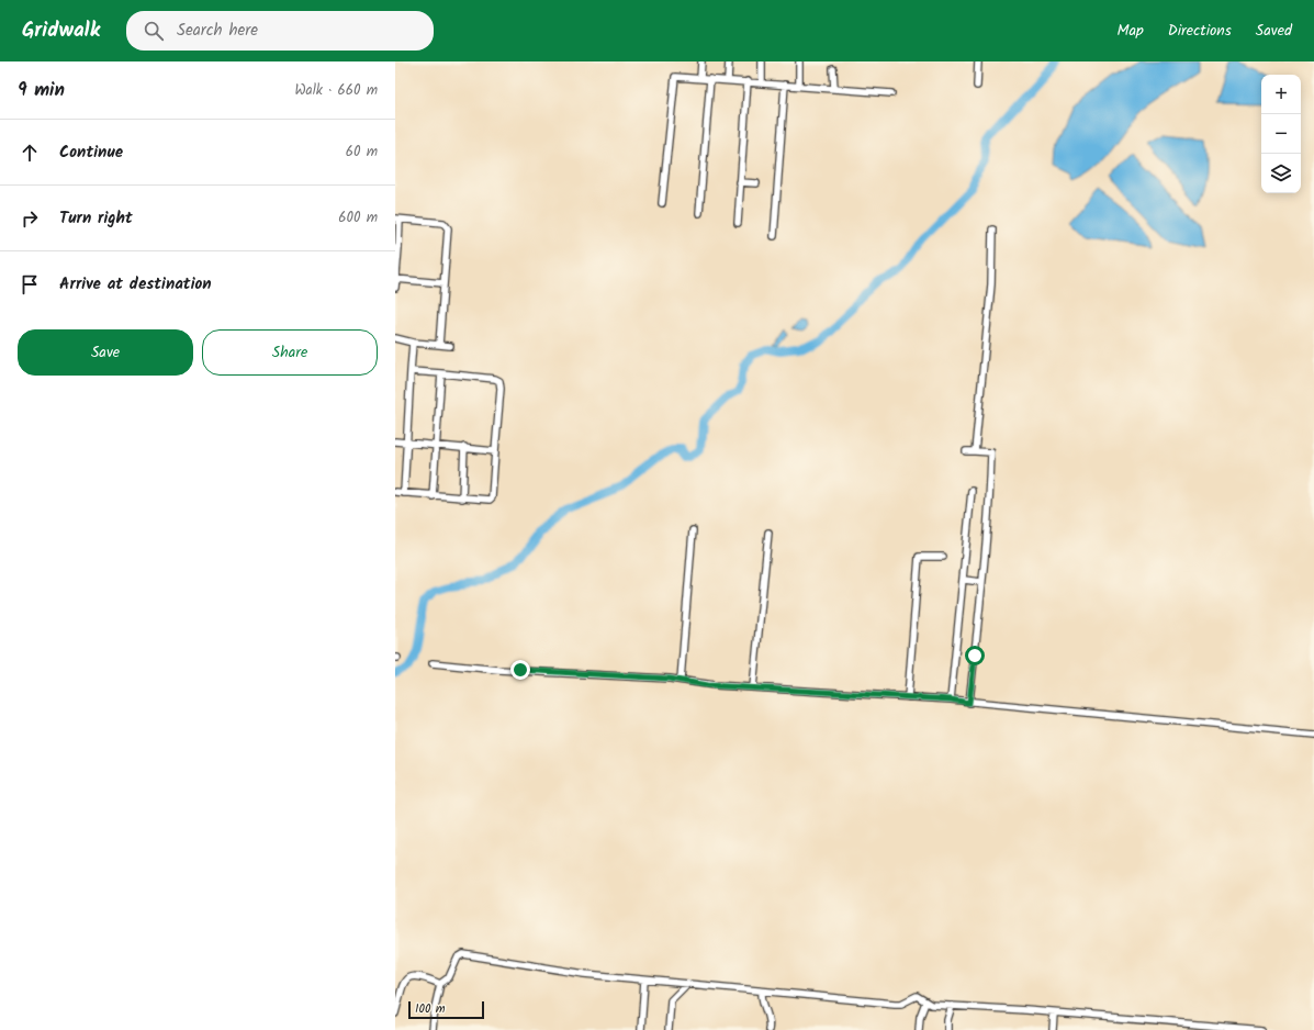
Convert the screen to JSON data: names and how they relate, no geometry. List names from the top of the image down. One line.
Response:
{"scale_bar":"100 m","page":{"header":"Gridwalk","search":"Search here","nav":["Map","Directions","Saved"],"heading":["9 min","Walk · 660 m"],"map_buttons":["+","−"],"list":[["Continue","60 m"],["Turn right","600 m"],"Arrive at destination"],"buttons":["Save","Share"],"scale":"100 m"}}
